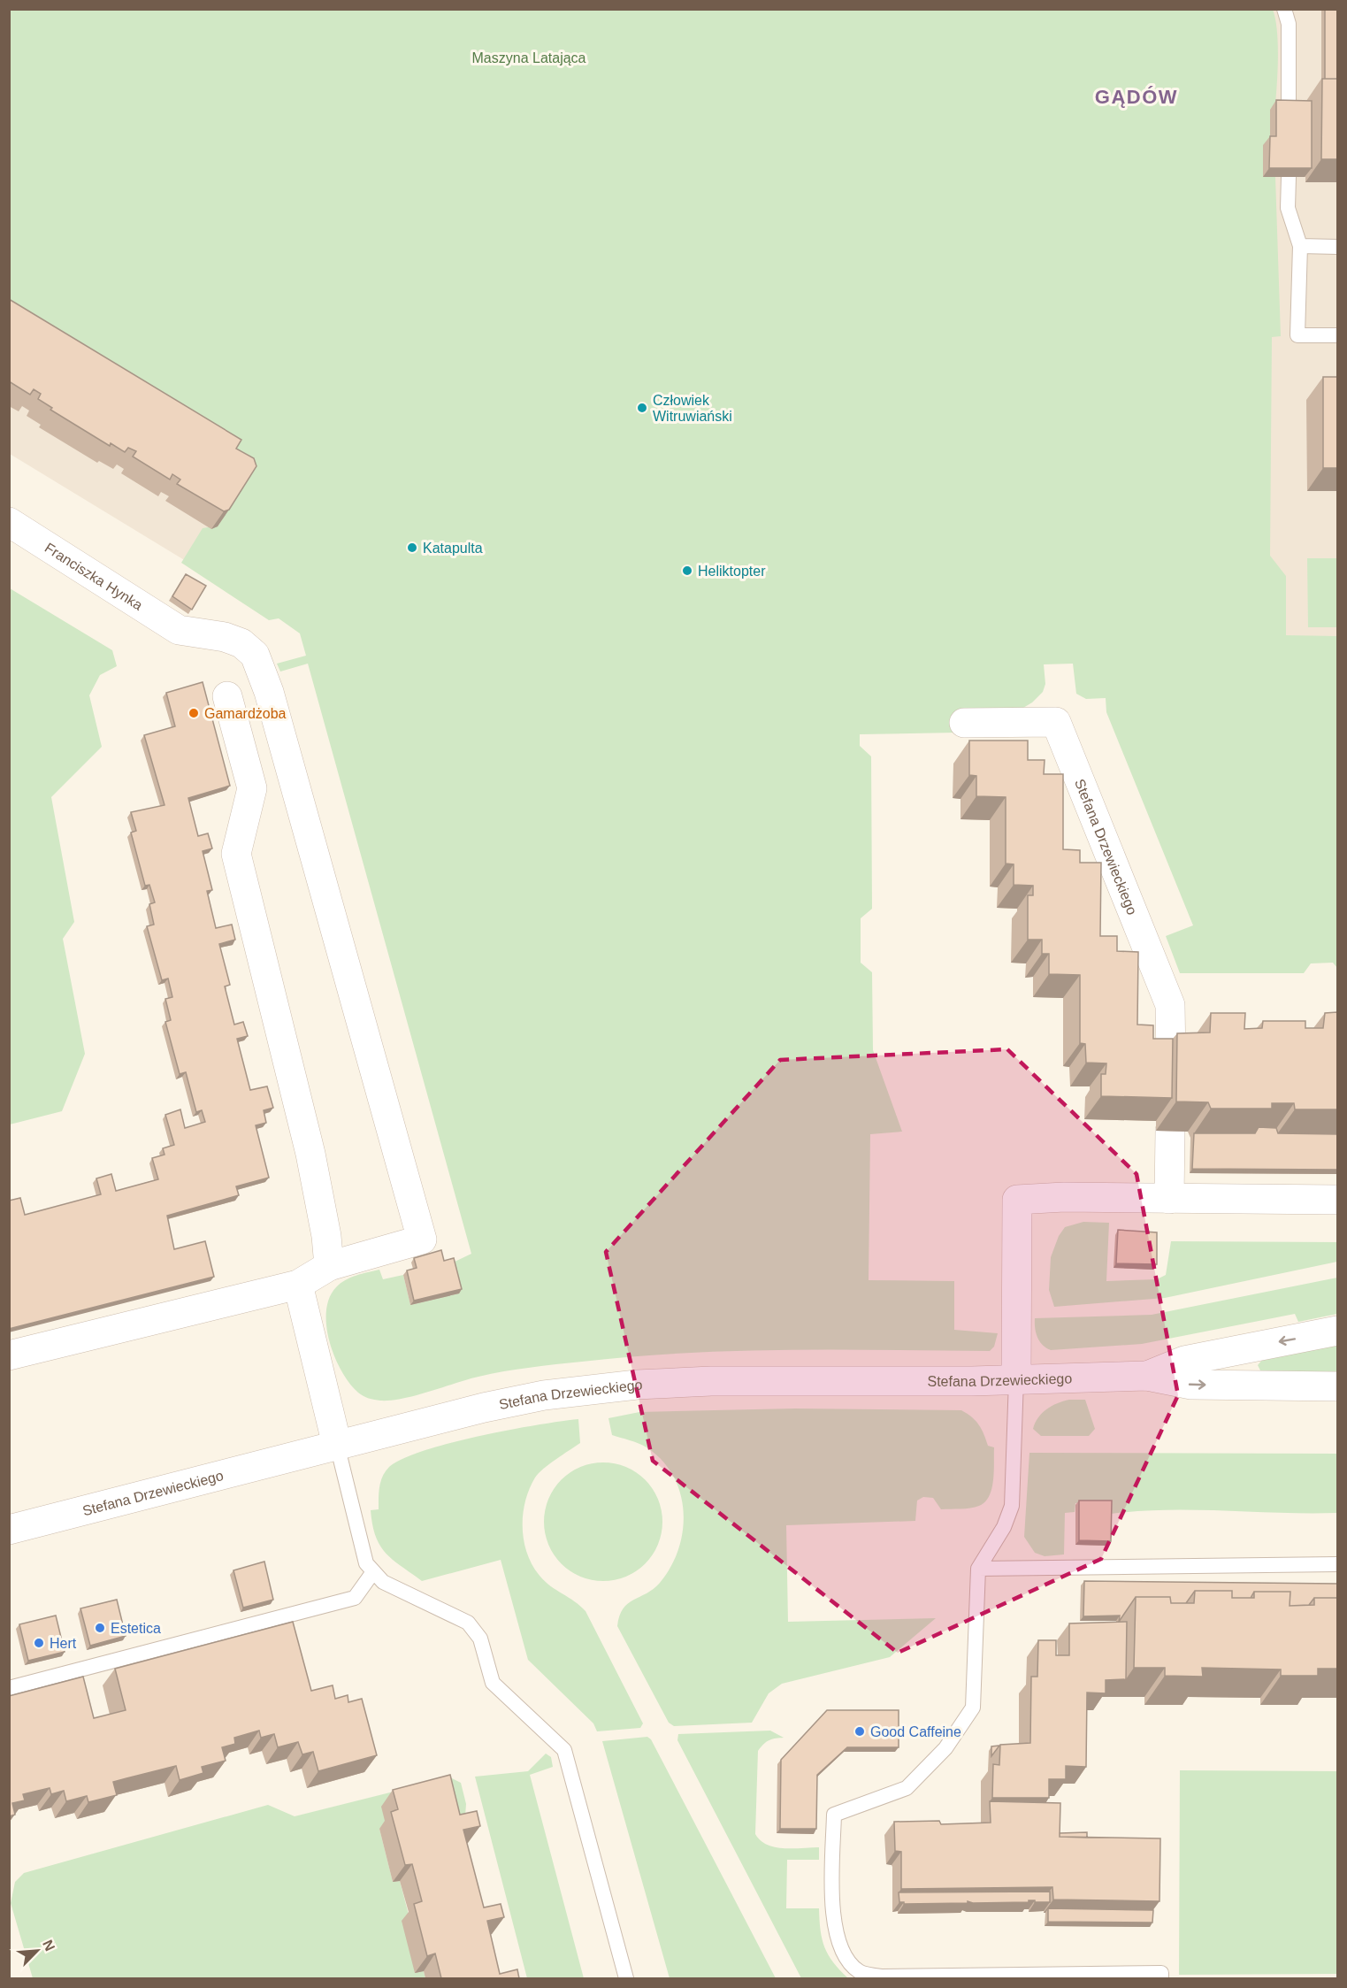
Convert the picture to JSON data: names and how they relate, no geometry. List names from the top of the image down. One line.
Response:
{"streets":{"street":["Franciszka Hynka","Stefana Drzewieckiego"]},"districts":["GĄDÓW"],"parks":["Maszyna Latająca"],"places":["Człowiek Witruwiański","Katapulta","Heliktopter","Gamardżoba","Estetica","Hert","Good Caffeine"],"north":"top right"}
